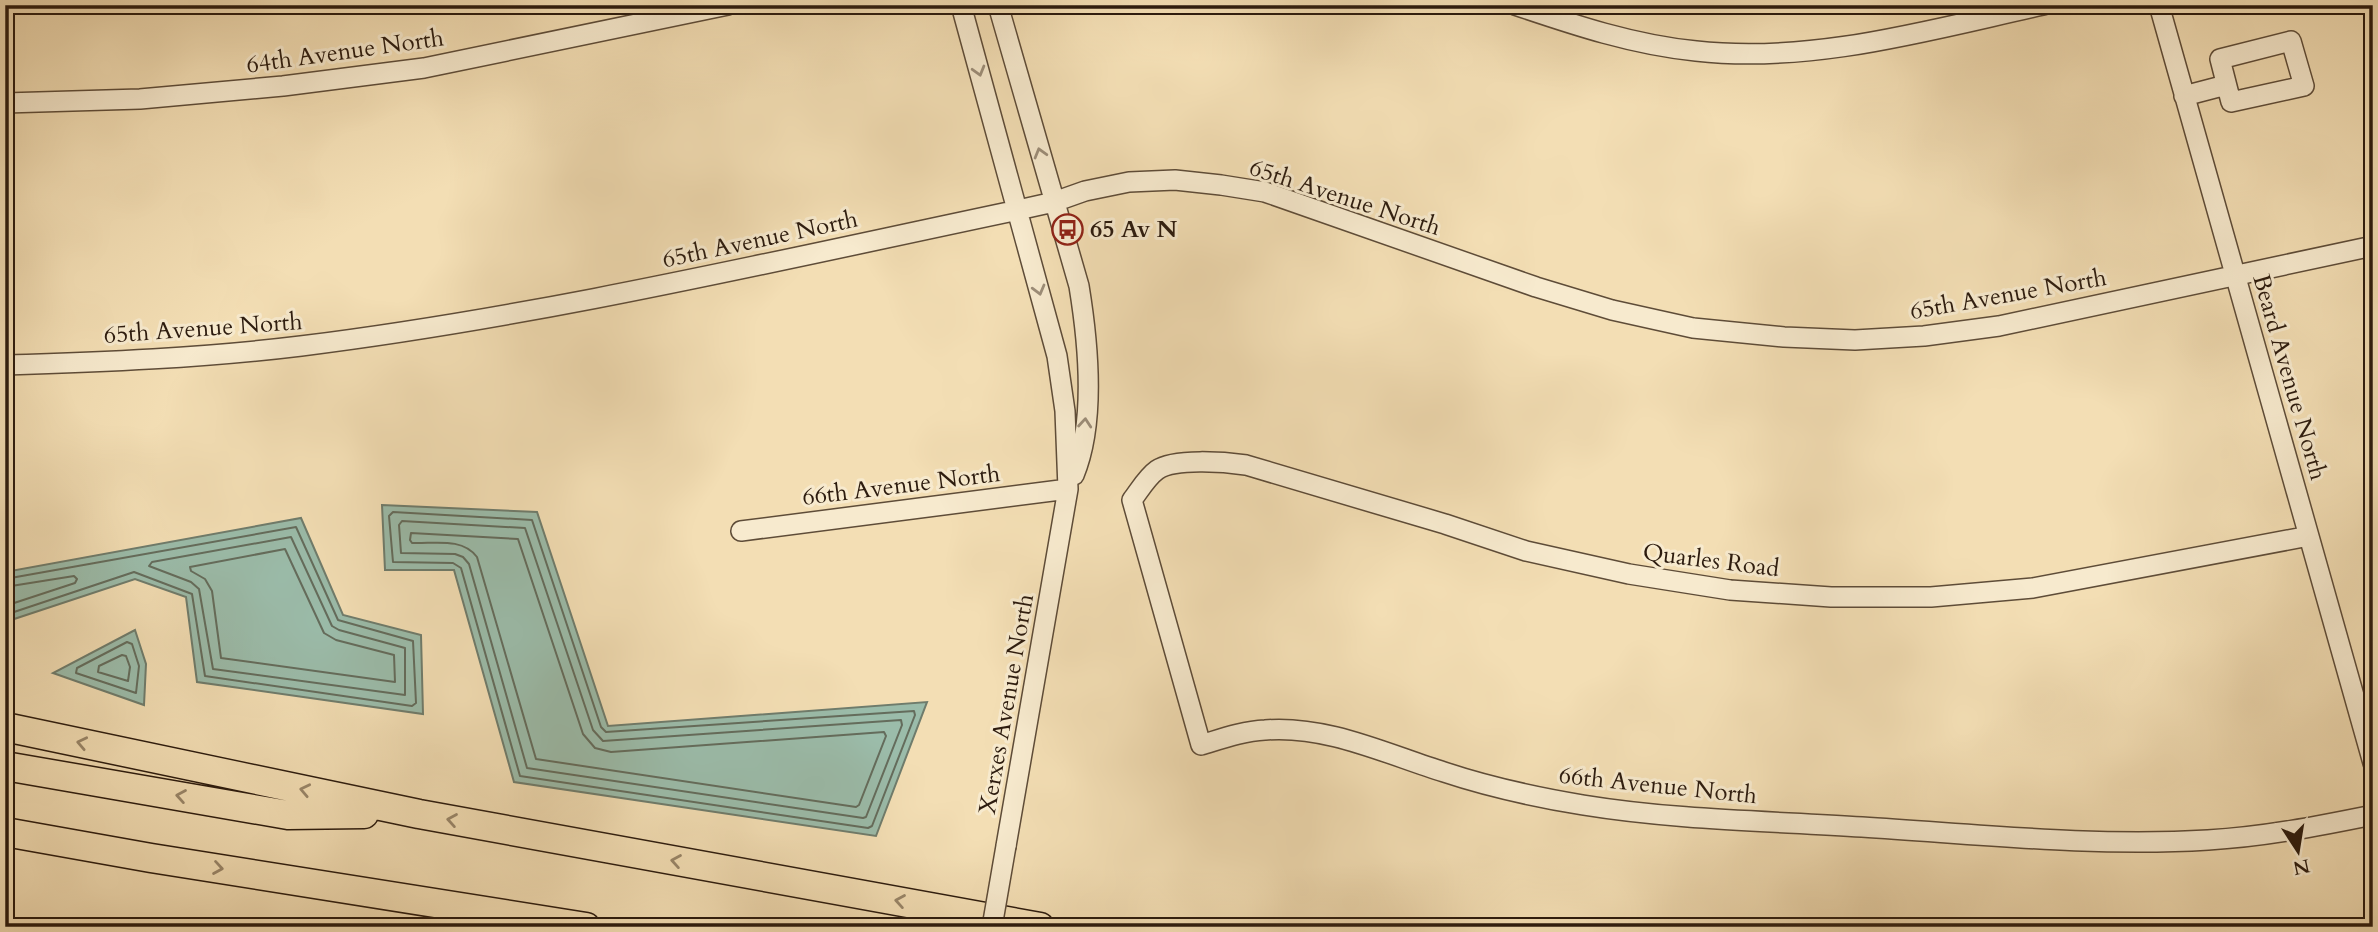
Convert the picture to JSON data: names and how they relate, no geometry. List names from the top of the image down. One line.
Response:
{"streets":{"street":["64th Avenue North","65th Avenue North","Beard Avenue North","66th Avenue North","Quarles Road","Xerxes Avenue North"]},"crossings":[["65th Avenue North","Beard Avenue North"],["65th Avenue North","Xerxes Avenue North"],["Beard Avenue North","Quarles Road"],["66th Avenue North","Quarles Road"],["66th Avenue North","Xerxes Avenue North"]],"places":{"bus stop":["65 Av N"]},"north":"bottom"}
